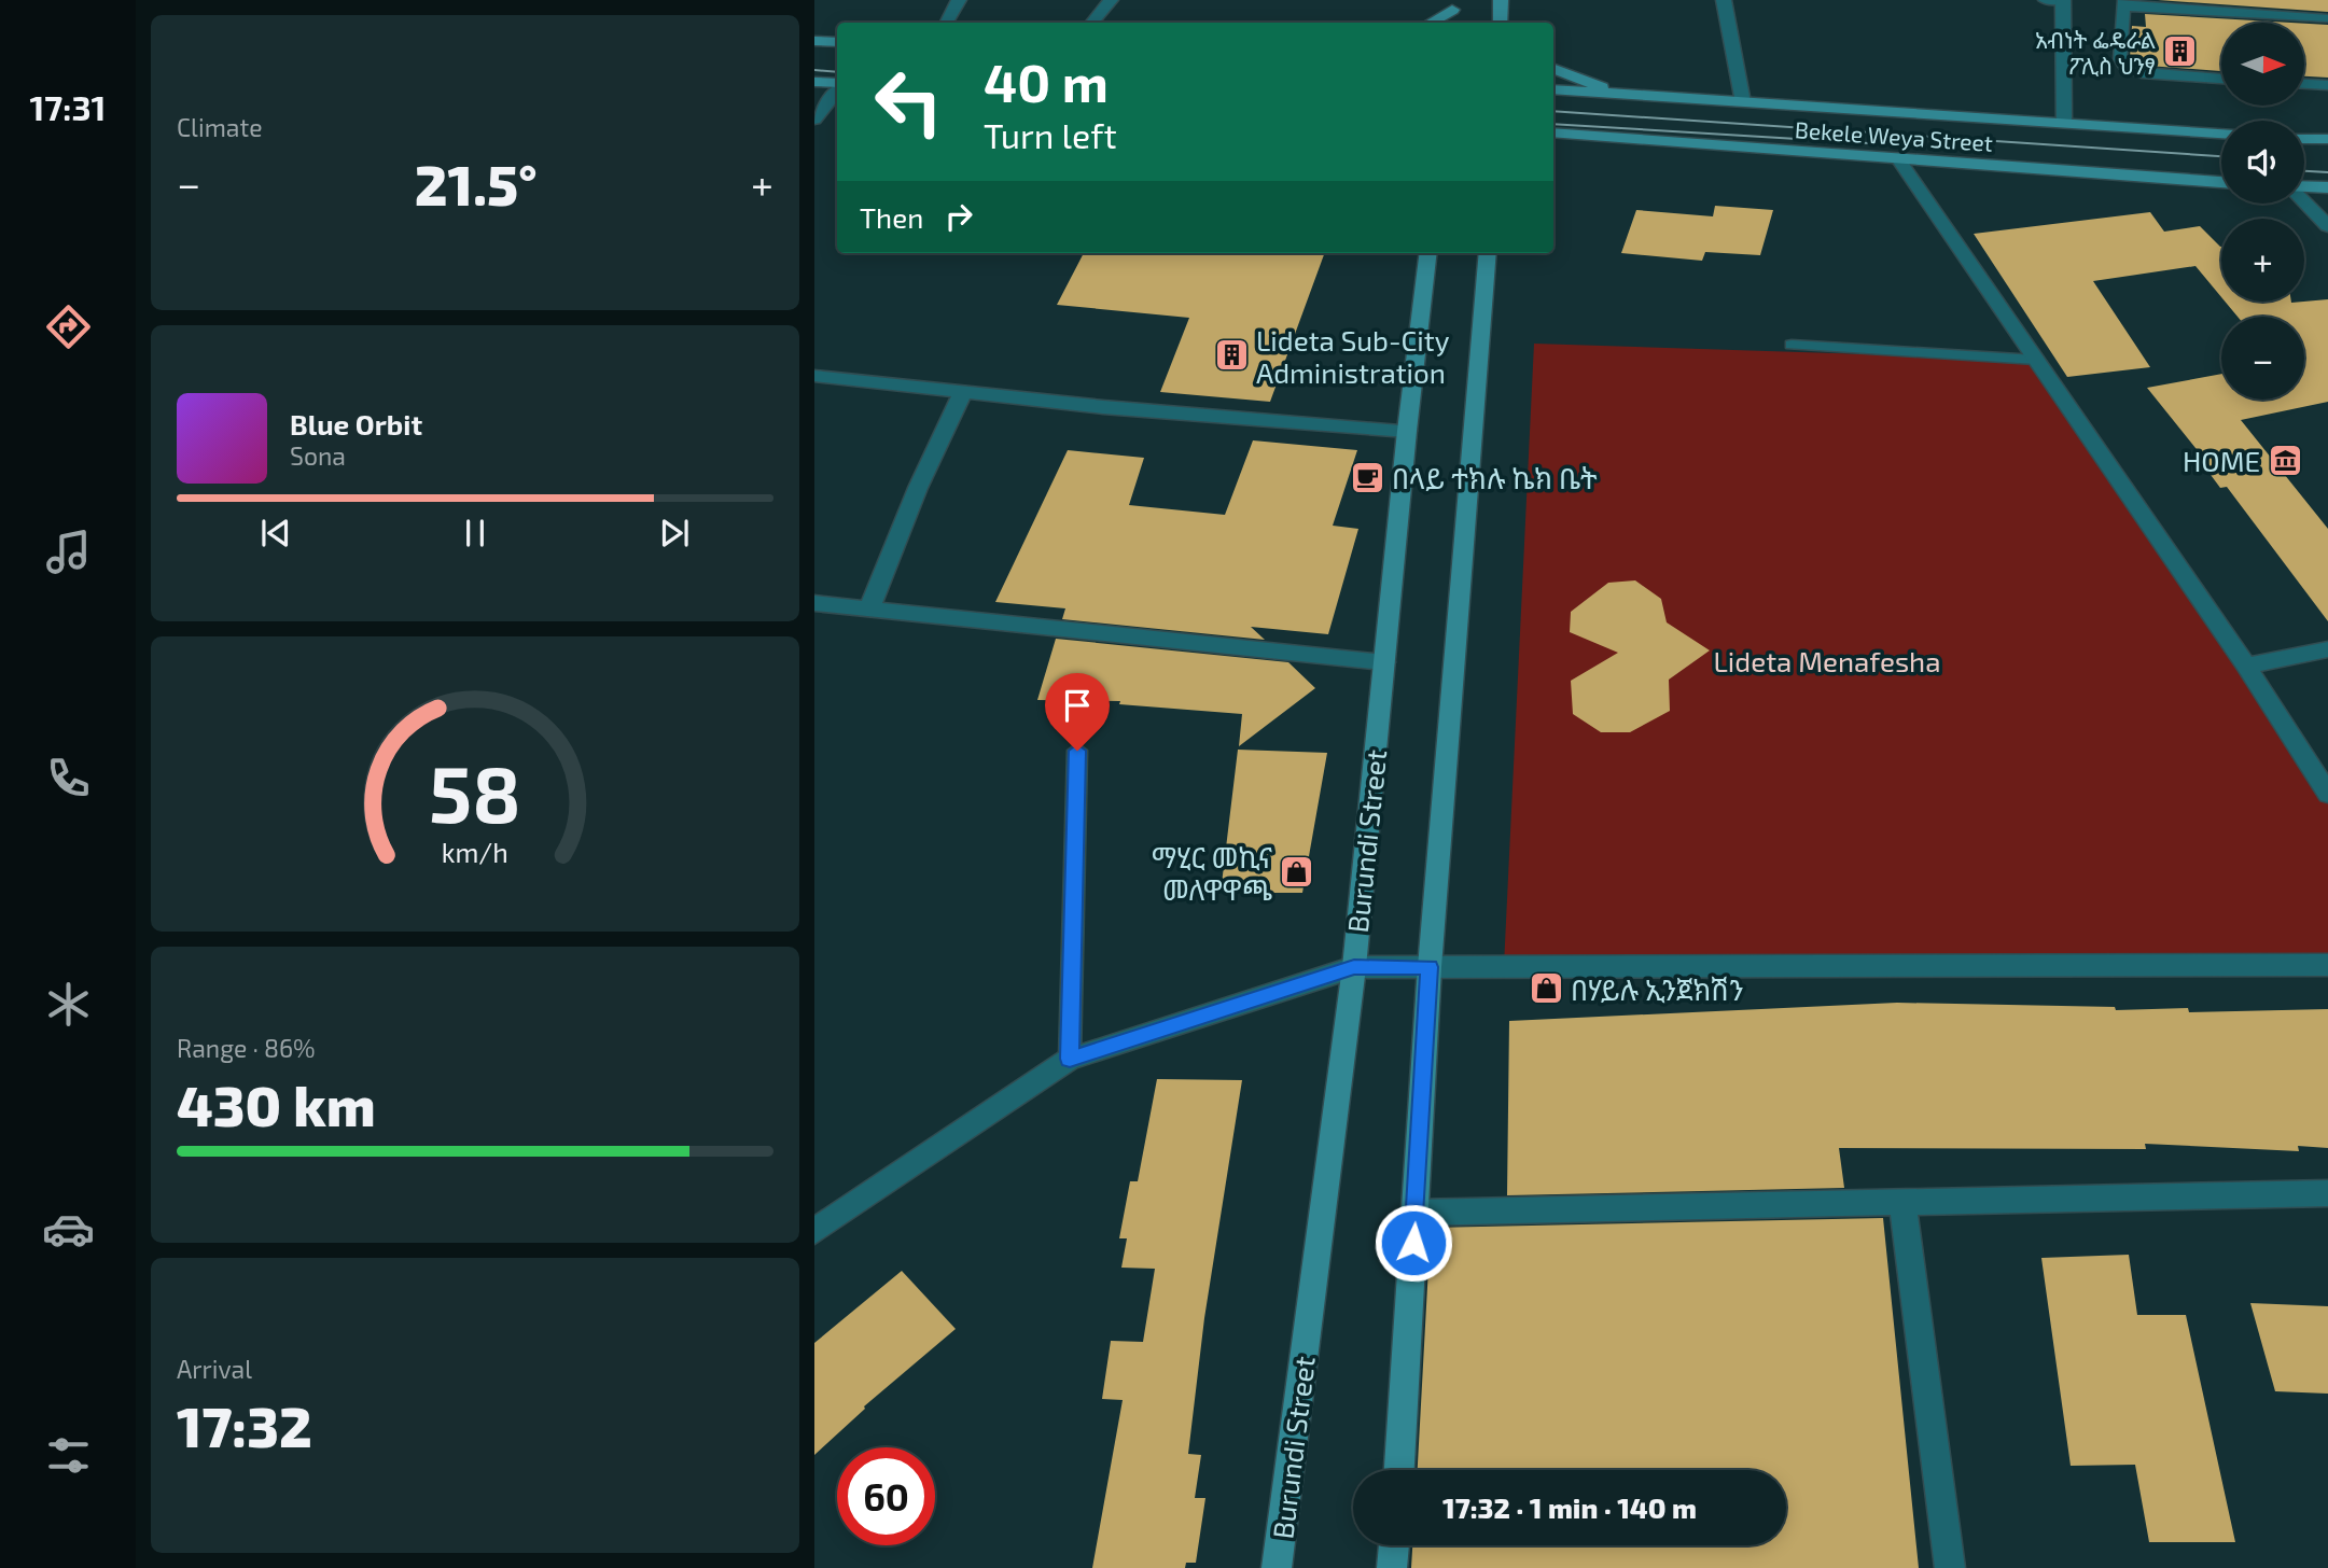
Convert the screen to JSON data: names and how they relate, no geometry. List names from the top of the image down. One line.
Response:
{"streets":{"main road":["Bekele Weya Street","Burundi Street"]},"parks":["Lideta Menafesha"],"places":{"building":["አብነት ፌዴራል ፖሊስ ህንፃ","Lideta Sub-City Administration"],"museum":["HOME"],"cafe":["በላይ ተክሉ ኬክ ቤት"],"shop":["ማሂር መኪና መለዋዋጫ","በሃይሉ ኢንጀክሽን"]},"north":"right","page":{"tabs":"17:31","tile":["Climate",["Range · 86%","430 km"],["Arrival","17:32"]],"map_buttons":["+","−"],"turn":["40 m","Turn left"],"heat":["−","21.5°","+"],"then":"Then","song":["Blue Orbit","Sona"],"limit":"60","trip":"17:32 · 1 min · 140 m","gauge":["58","km/h"]}}
